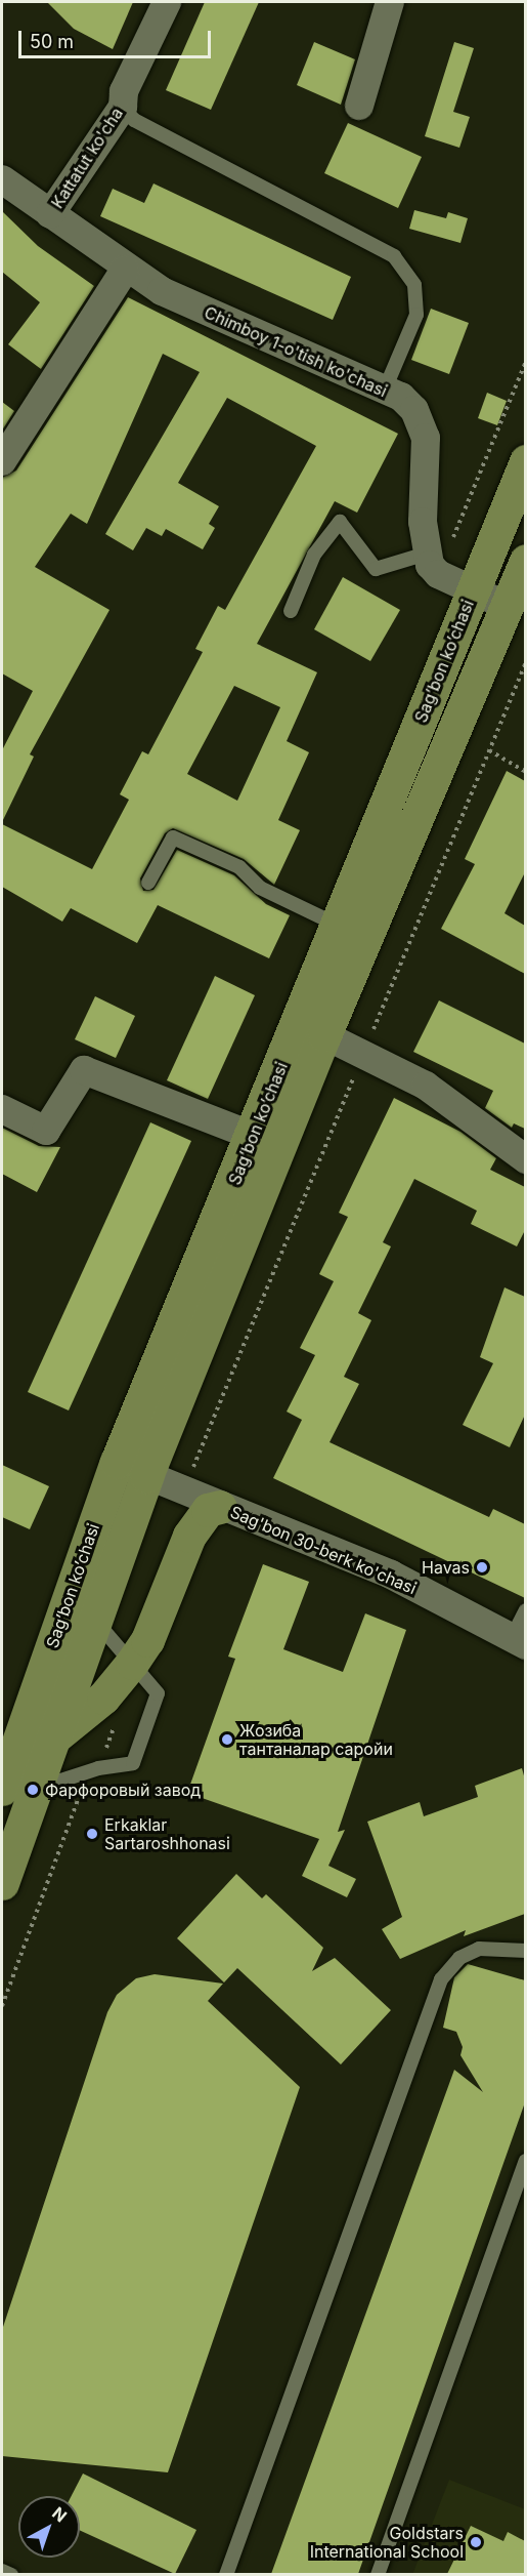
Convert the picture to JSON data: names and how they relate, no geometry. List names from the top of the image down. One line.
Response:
{"streets":{"main road":["Sag’bon ko’chasi"],"street":["Kattatut ko'cha","Chimboy 1-o'tish ko'chasi","Sag'bon 30-berk ko'chasi"]},"crossings":[["Kattatut ko'cha","Chimboy 1-o'tish ko'chasi"],["Sag’bon ko’chasi","Sag'bon 30-berk ko'chasi"]],"places":["Havas","Жозиба тантаналар саройи","Фарфоровый завод","Erkaklar Sartaroshhonasi","Goldstars International School"],"scale_bar":"50 m","north":"top right"}
